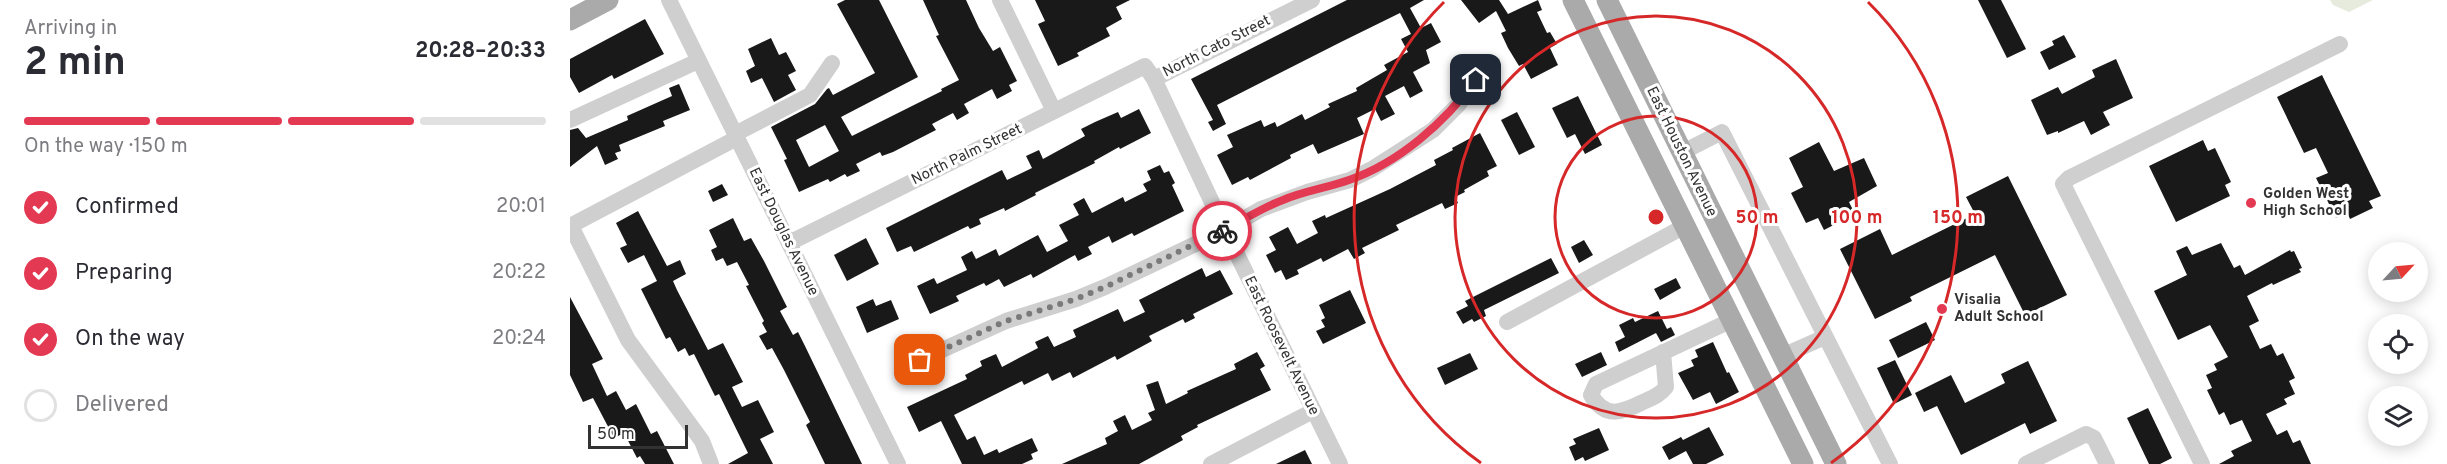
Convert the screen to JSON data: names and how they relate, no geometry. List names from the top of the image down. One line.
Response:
{"streets":{"main road":["East Houston Avenue"],"street":["North Cato Street","North Palm Street","East Douglas Avenue","East Roosevelt Avenue"]},"crossings":[["North Cato Street","North Palm Street"],["North Cato Street","East Roosevelt Avenue"],["North Palm Street","East Douglas Avenue"],["North Palm Street","East Roosevelt Avenue"]],"places":["Golden West High School","Visalia Adult School"],"scale_bar":"50 m","north":"top right","page":{"heading":["2 min","Arriving in","20:28–20:33"],"bar":"On the way · 150 m","list":[["Confirmed","20:01"],["Preparing","20:22"],["On the way","20:24"],"Delivered"],"scale":"50 m"},"rings":["50 m","100 m","150 m"]}
